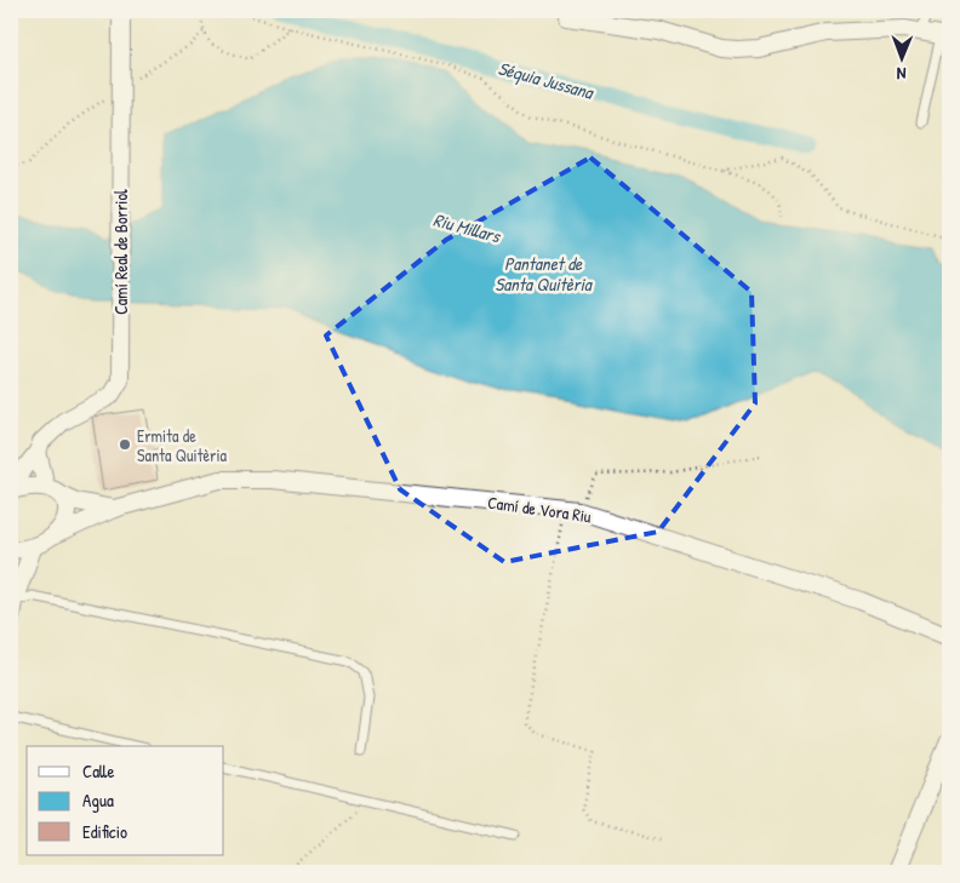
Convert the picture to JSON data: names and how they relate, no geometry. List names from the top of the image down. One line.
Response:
{"streets":{"street":["Camí Real de Borriol","Camí de Vora Riu"]},"water":["Séquia Jussana","Riu Millars","Pantanet de Santa Quitèria"],"places":["Ermita de Santa Quitèria"],"legend":["Calle","Agua","Edificio"],"north":"bottom"}
